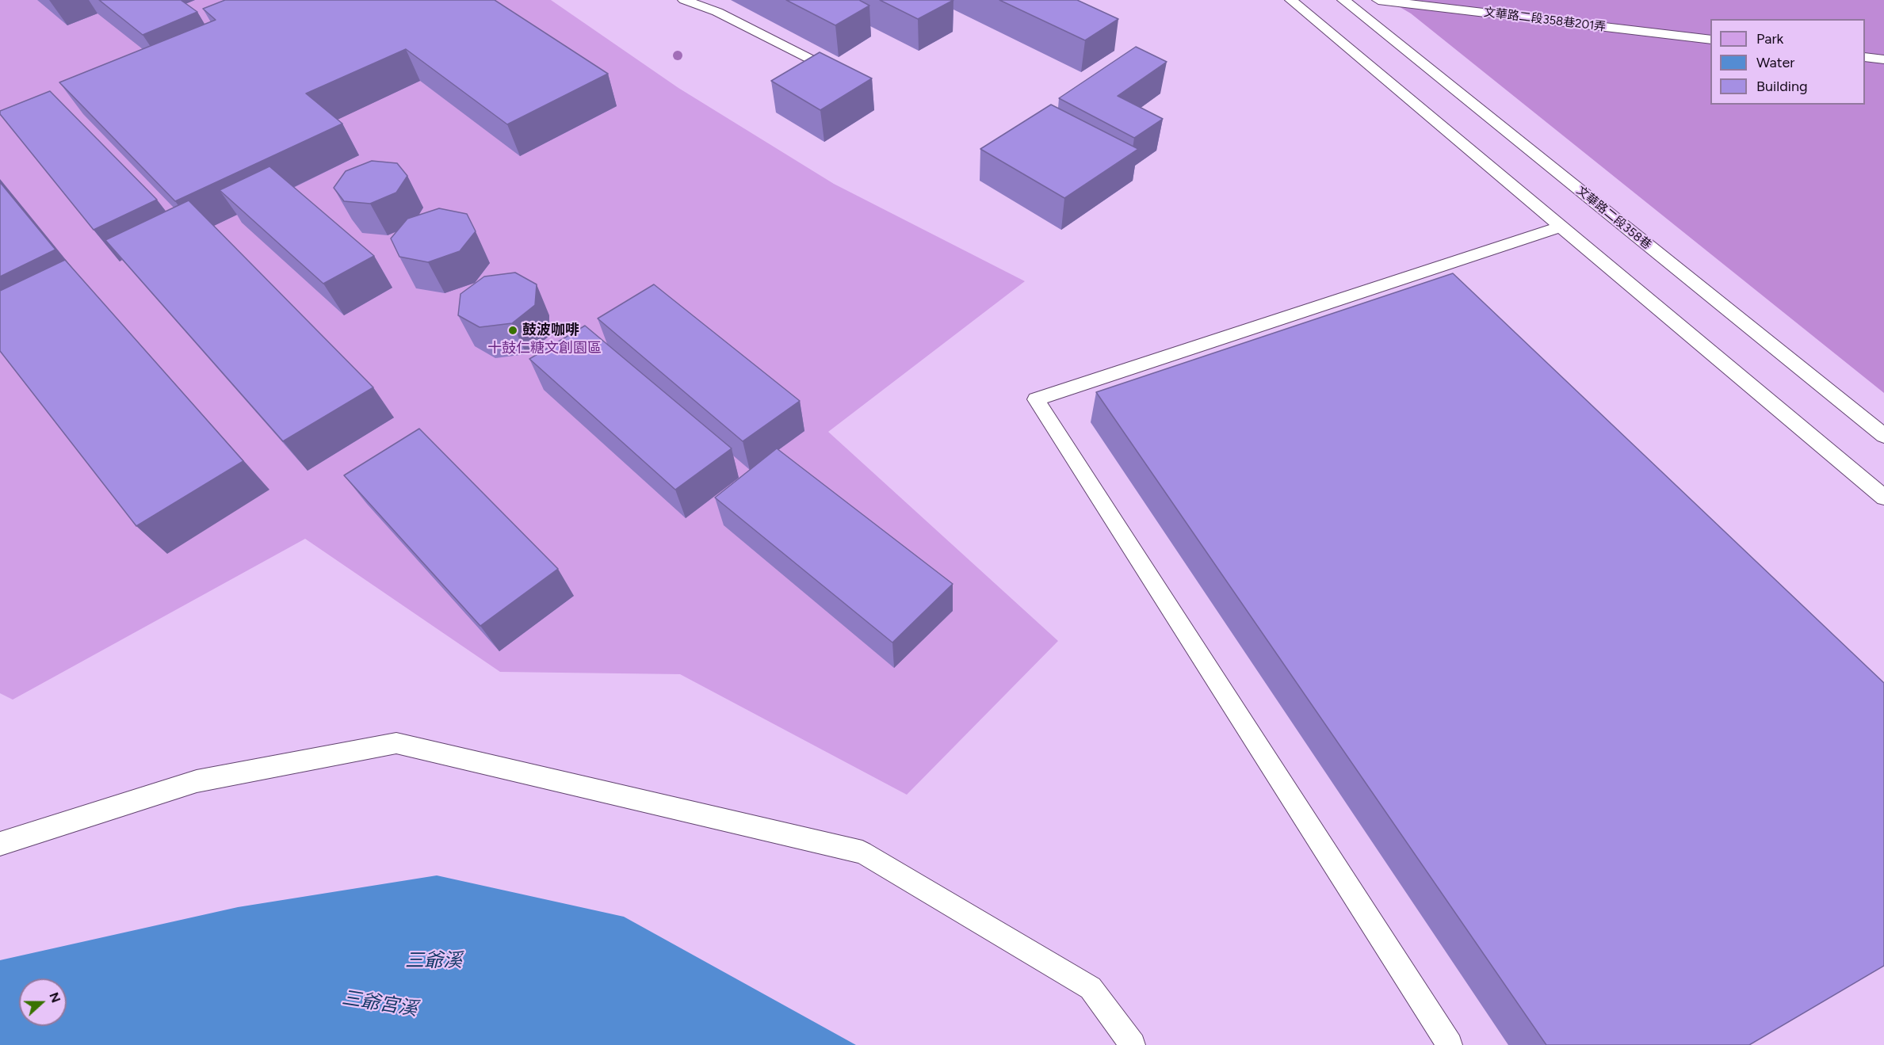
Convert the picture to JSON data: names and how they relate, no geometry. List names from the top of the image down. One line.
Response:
{"streets":{"lane":["文華路二段358巷201弄","文華路二段358巷"]},"water":["三爺溪","三爺宮溪"],"parks":["十鼓仁糖文創園區"],"places":["鼓波咖啡"],"legend":["Park","Water","Building"],"north":"right"}
